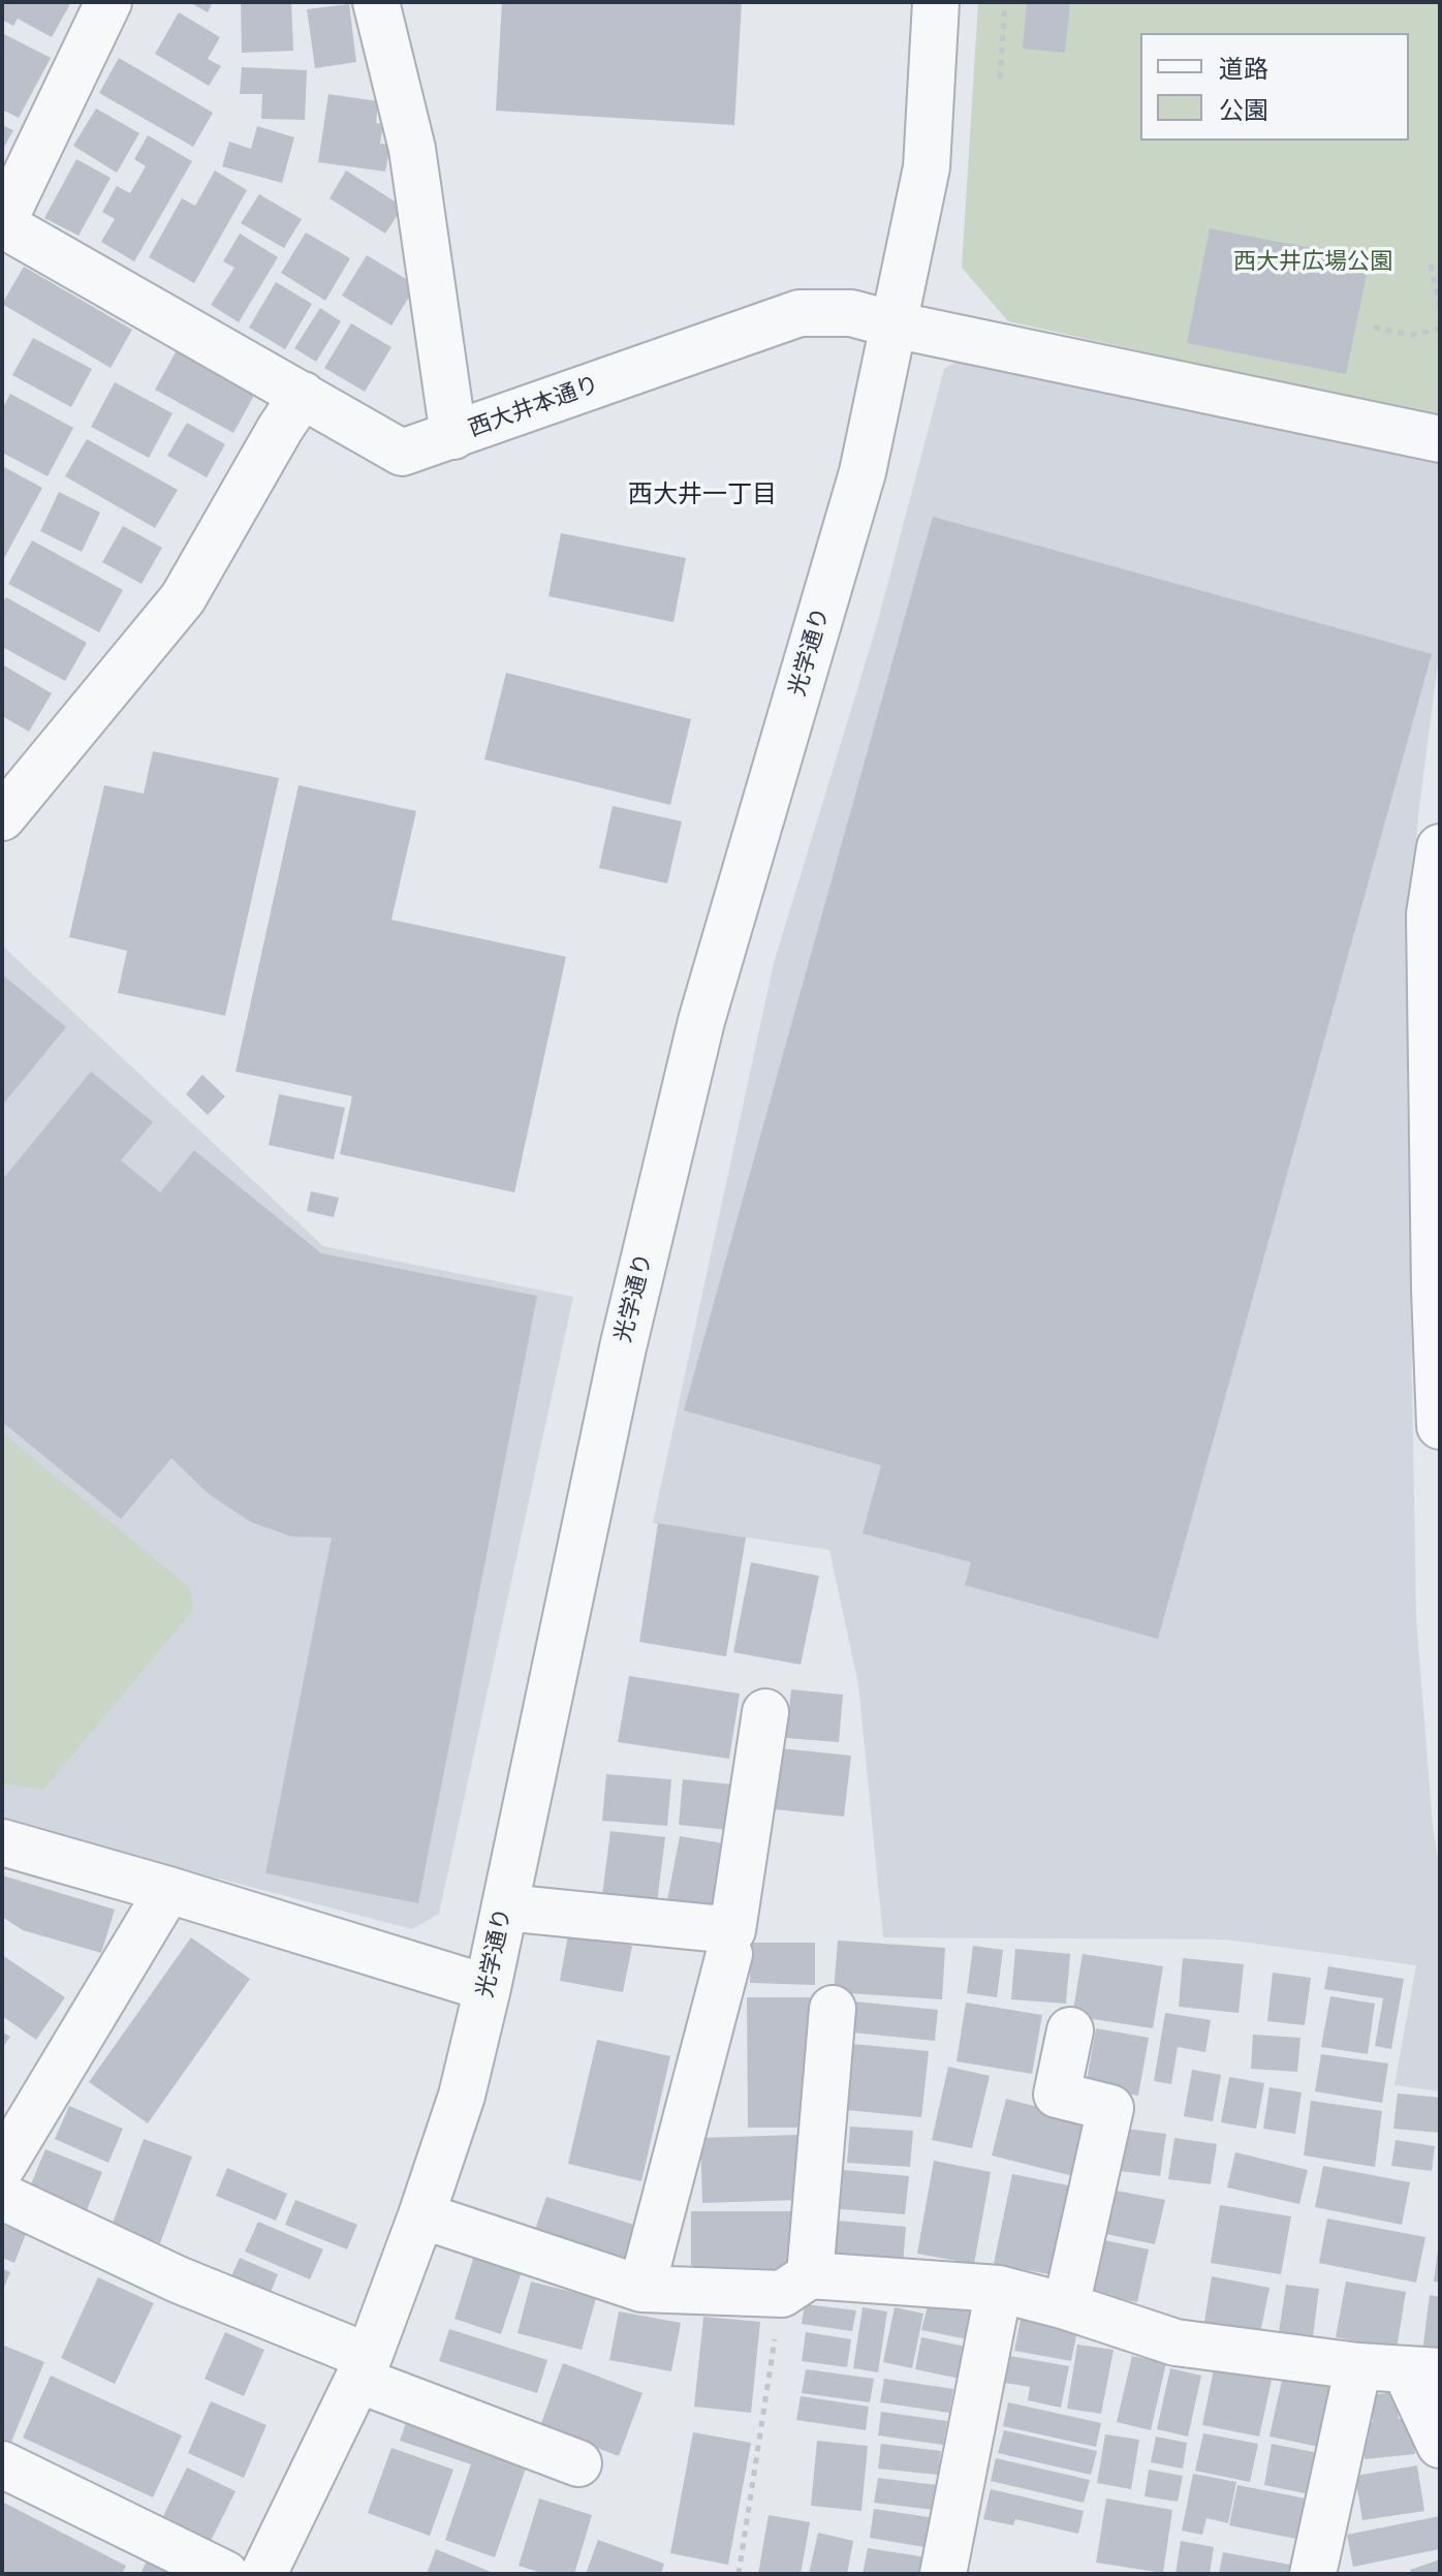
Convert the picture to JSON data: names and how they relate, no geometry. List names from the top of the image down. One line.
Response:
{"streets":{"street":["西大井本通り","光学通り"]},"crossings":[["西大井本通り","光学通り"]],"districts":["西大井一丁目"],"parks":["西大井広場公園"],"legend":["道路","公園"]}
